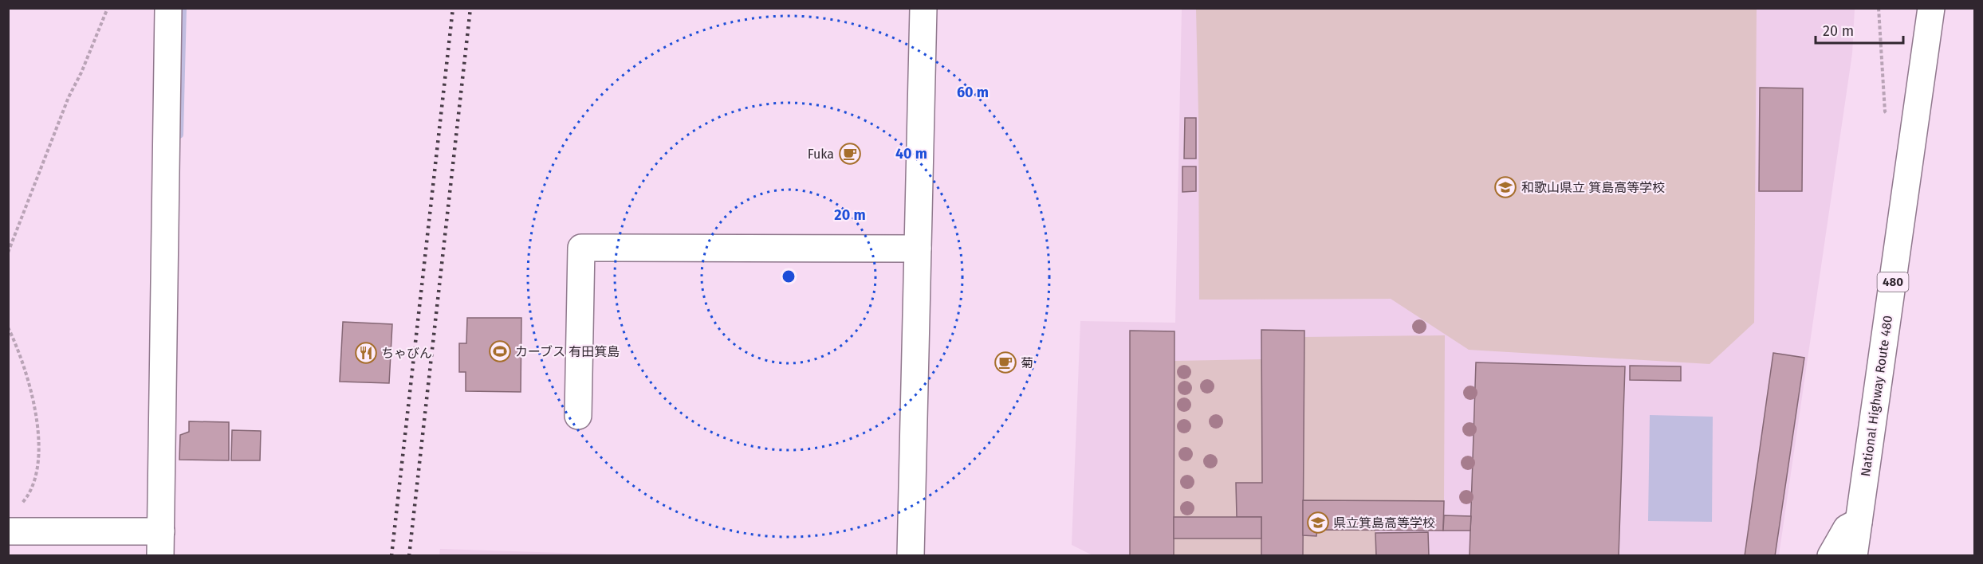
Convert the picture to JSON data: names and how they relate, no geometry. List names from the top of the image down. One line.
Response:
{"streets":{"main road":["480","National Highway Route 480"]},"places":{"cafe":["Fuka","菊"],"school or university":["和歌山県立 箕島高等学校","県立箕島高等学校"],"sports":["カーブス 有田箕島"],"restaurant":["ちゃびん"]},"scale_bar":"20 m","rings":["60 m","40 m","20 m"]}
